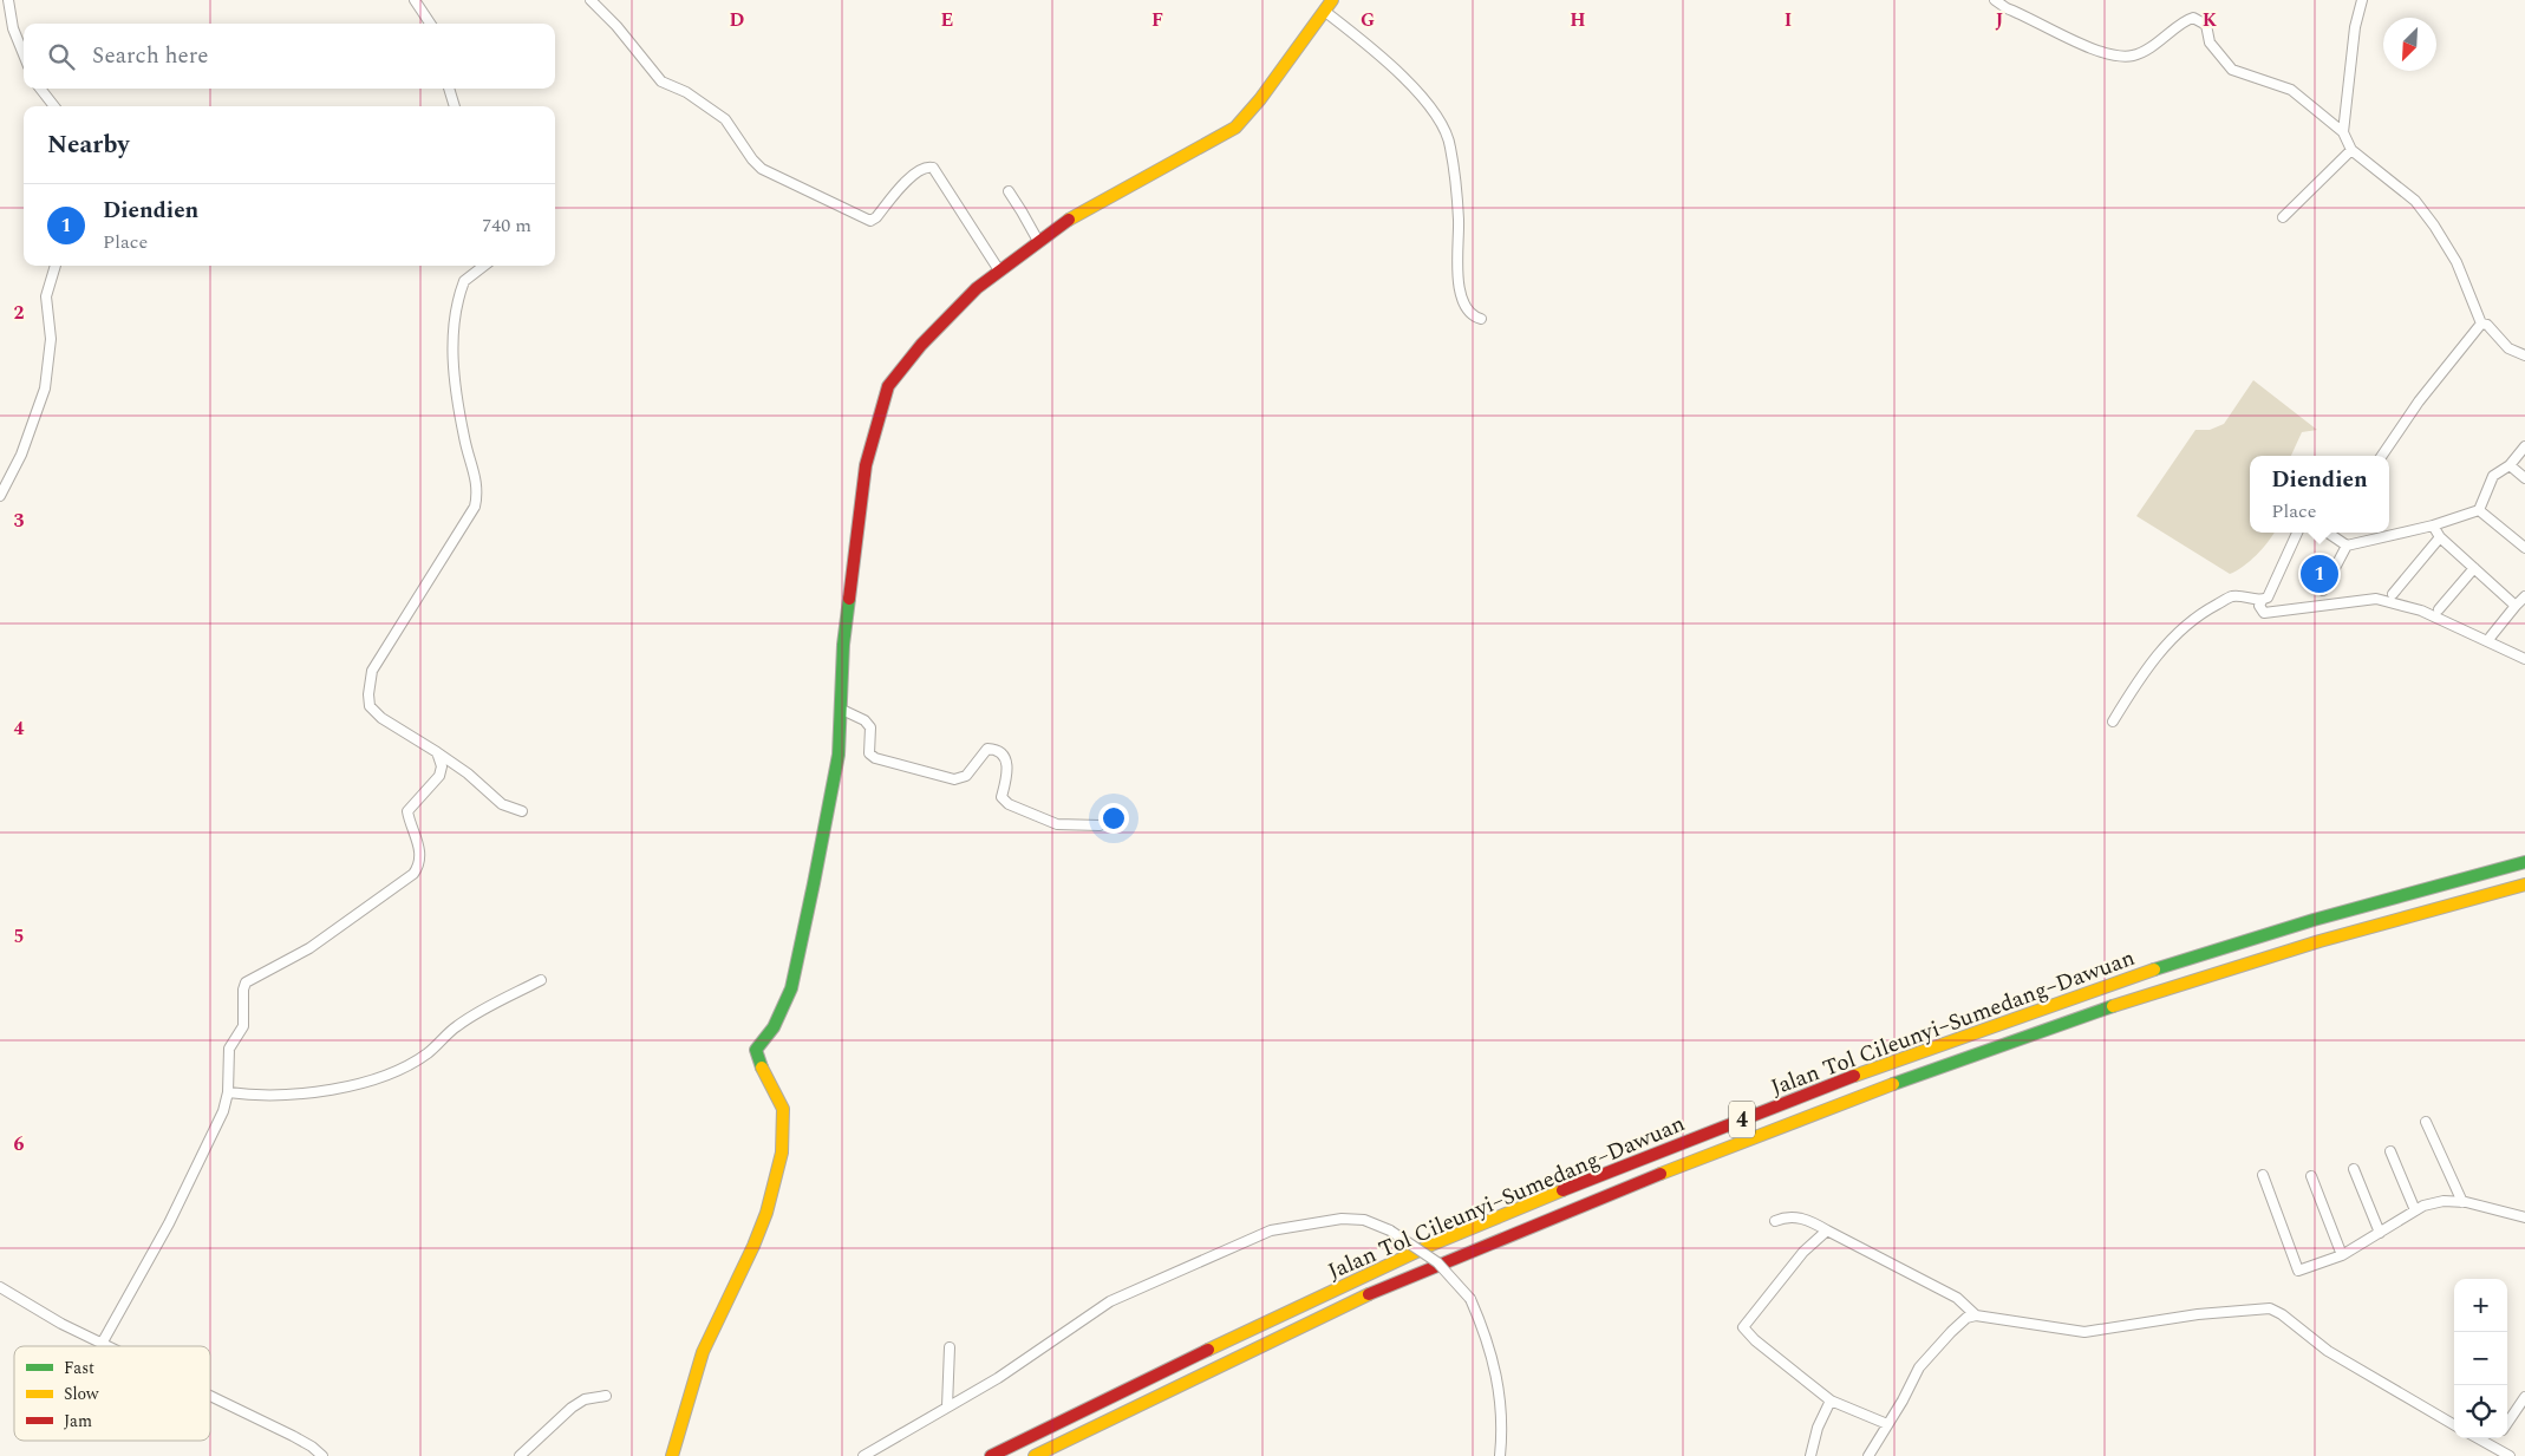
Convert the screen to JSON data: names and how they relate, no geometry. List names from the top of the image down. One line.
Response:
{"streets":{"main road":["Jalan Tol Cileunyi–Sumedang–Dawuan","4"]},"legend":["Fast","Slow","Jam"],"north":"bottom left","page":{"search":"Search here","heading":"Nearby","list":[{"mark":"1","name":"Diendien","note":"Place","value":"740 m"}],"popup":["Diendien","Place"],"pins":"1","map_buttons":["+","−"]},"grid":{"columns":["D","E","F","G","H","I","J","K"],"rows":["2","3","4","5","6"]}}
